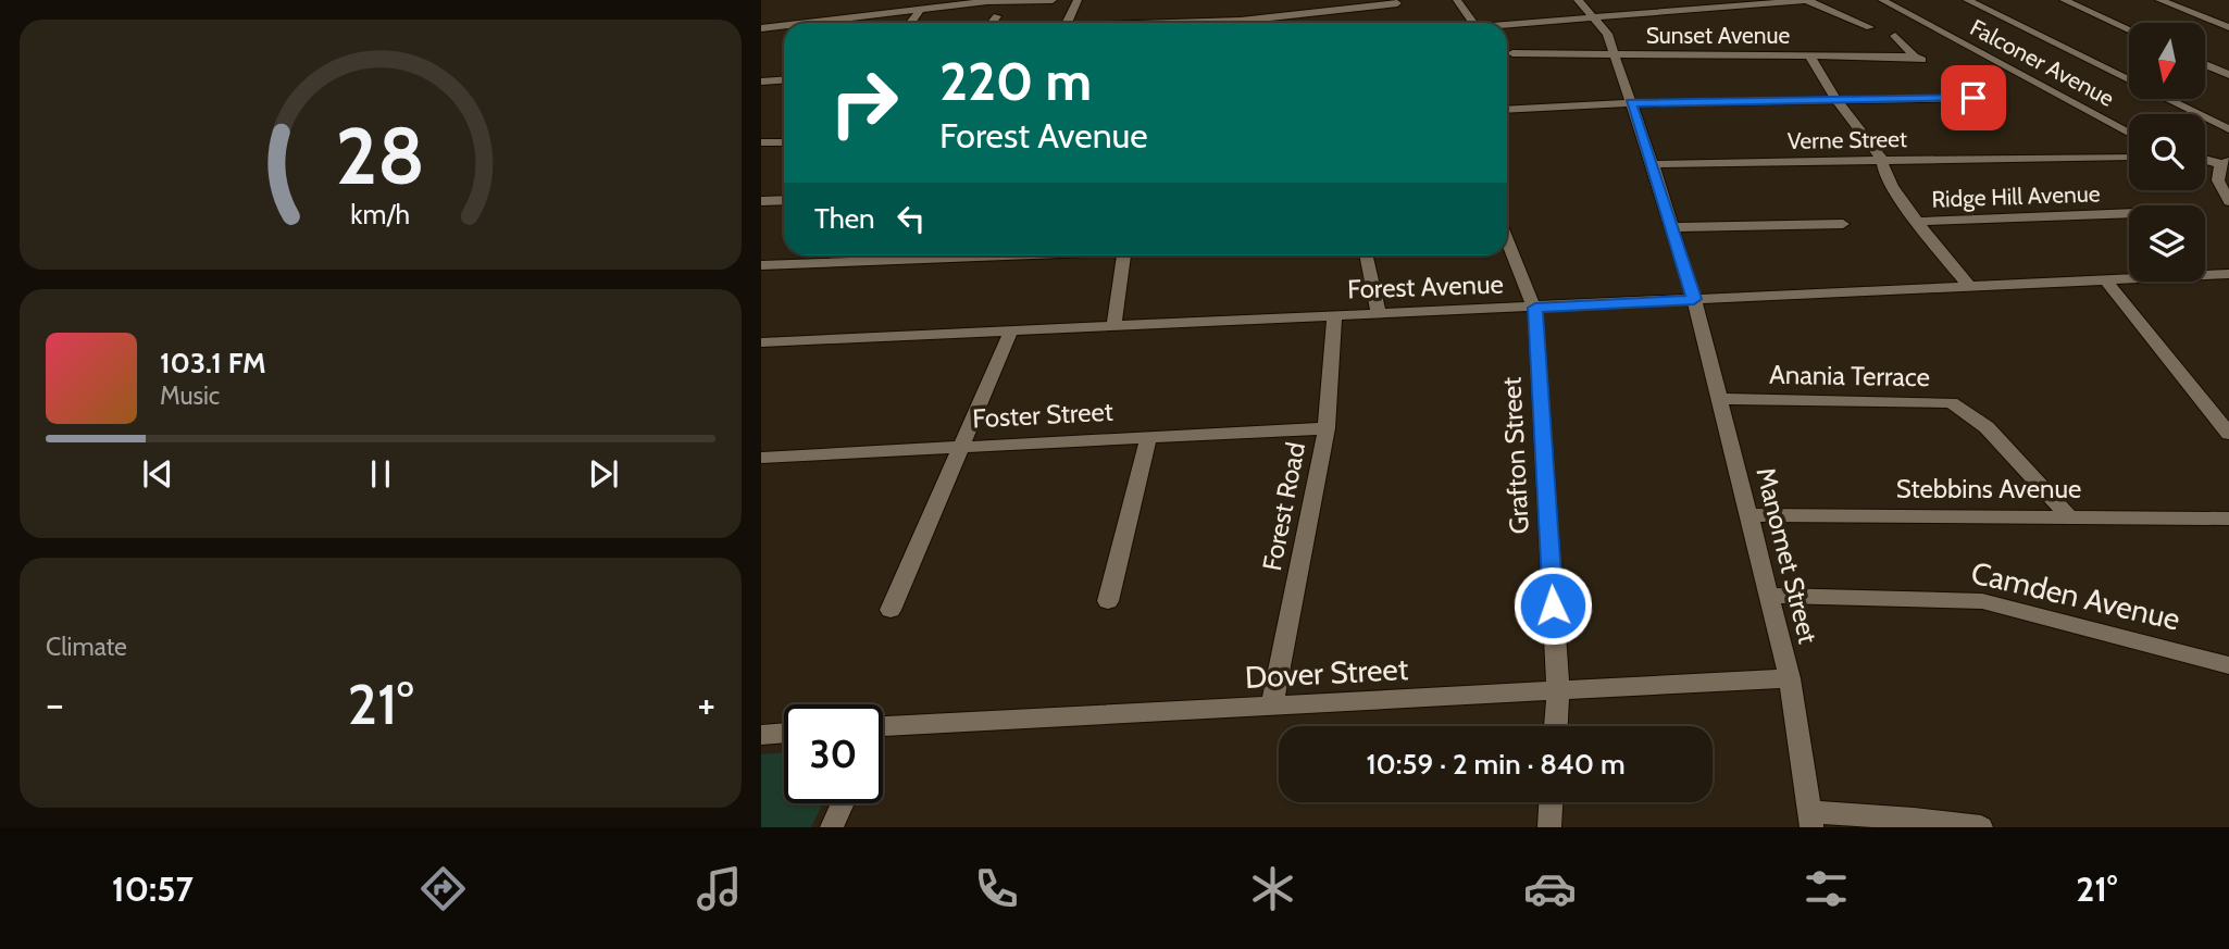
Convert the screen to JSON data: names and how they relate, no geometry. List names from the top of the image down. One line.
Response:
{"streets":{"street":["Sunset Avenue","Falconer Avenue","Verne Street","Ridge Hill Avenue","Forest Avenue","Anania Terrace","Foster Street","Grafton Street","Stebbins Avenue","Forest Road","Manomet Street","Camden Avenue","Dover Street"]},"crossings":[["Sunset Avenue","Manomet Street"],["Verne Street","Manomet Street"],["Forest Avenue","Grafton Street"],["Forest Avenue","Forest Road"],["Forest Avenue","Manomet Street"],["Anania Terrace","Stebbins Avenue"],["Anania Terrace","Manomet Street"],["Foster Street","Forest Road"],["Grafton Street","Dover Street"],["Stebbins Avenue","Manomet Street"],["Forest Road","Dover Street"],["Manomet Street","Camden Avenue"],["Manomet Street","Dover Street"]],"north":"bottom","page":{"turn":["220 m","Forest Avenue"],"then":"Then","song":["103.1 FM","Music"],"tile":"Climate","heat":["−","21°","+"],"limit":"30","trip":"10:59 · 2 min · 840 m","tabs":["10:57","21°"],"gauge":["28","km/h"]}}
